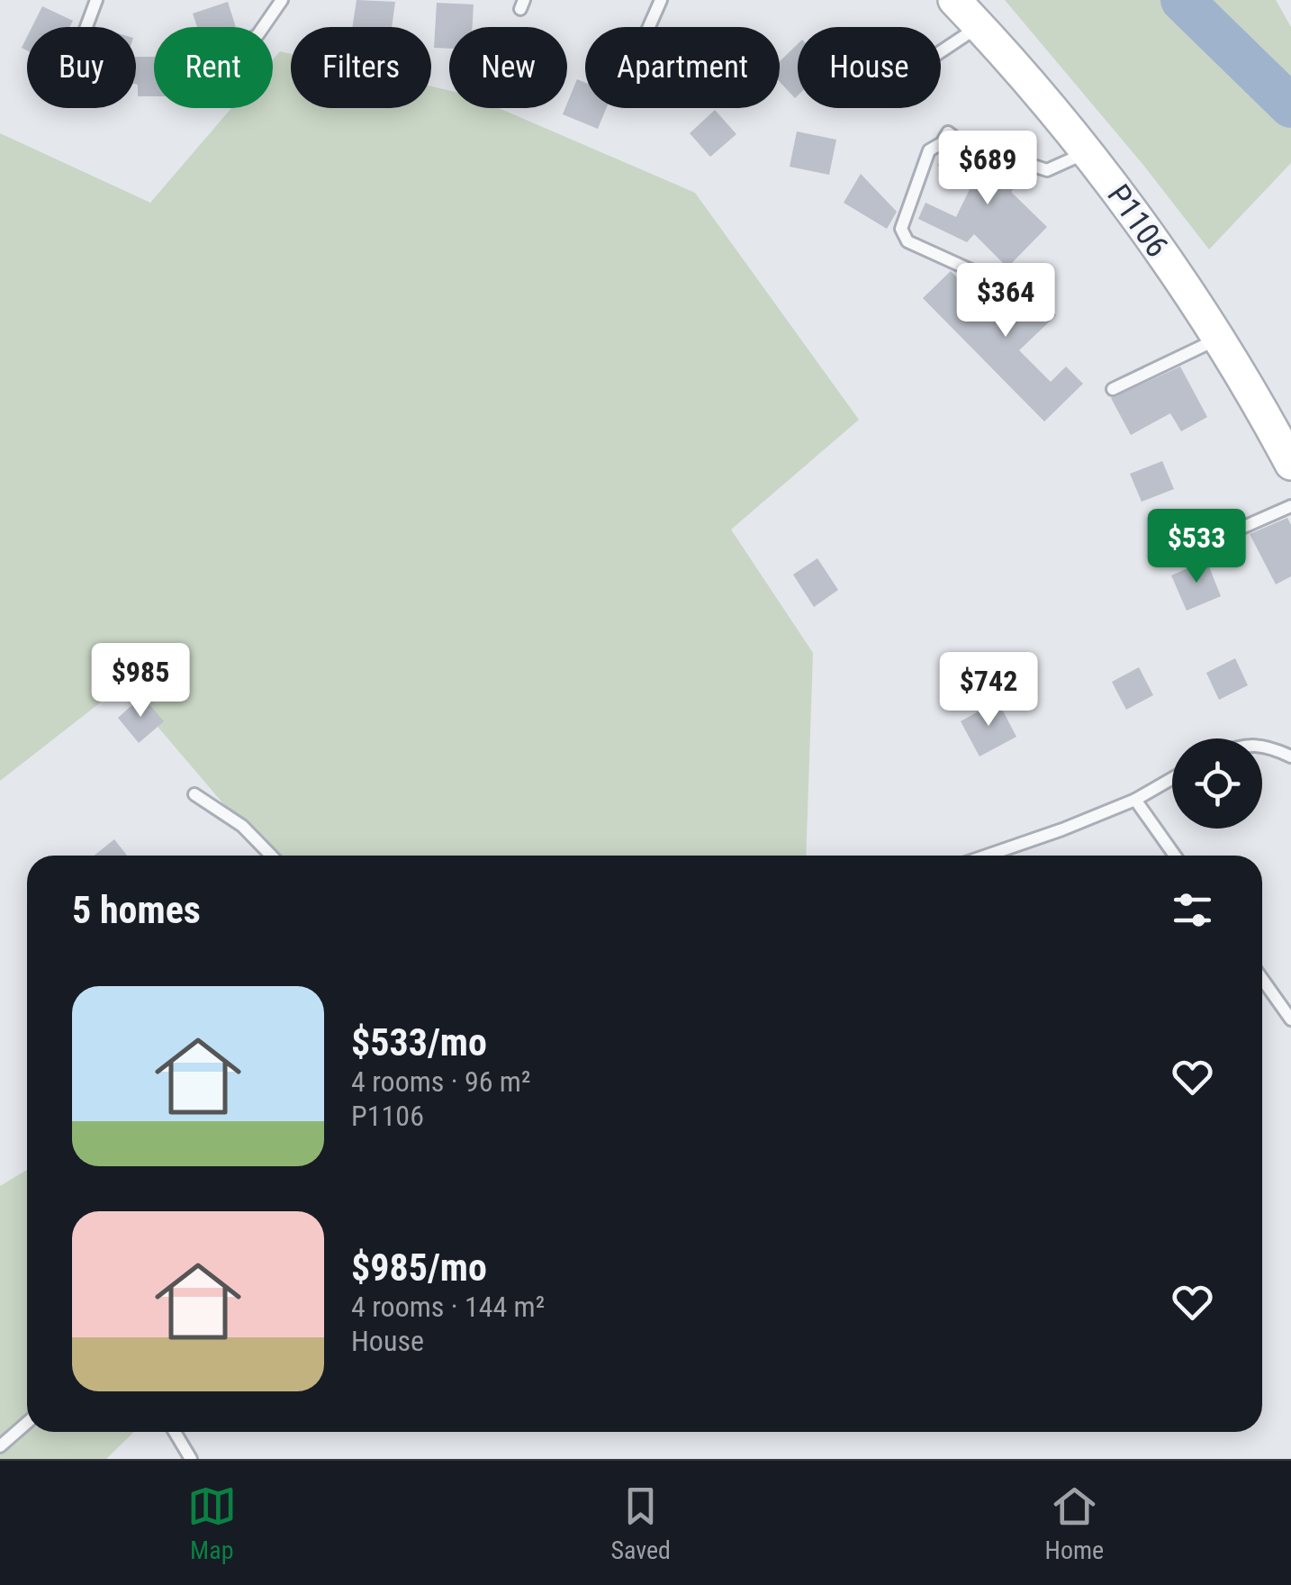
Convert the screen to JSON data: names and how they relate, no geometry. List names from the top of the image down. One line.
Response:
{"streets":{"main road":["P1106"]},"page":{"chip":["Buy","Rent","Filters","New","Apartment","House"],"price":["$689","$364","$533","$985","$742"],"heading":"5 homes","list":[{"name":"$533/mo","note":"4 rooms · 96 m² · P1106"},{"name":"$985/mo","note":"4 rooms · 144 m² · House"}],"tabs":["Map","Saved","Home"]}}
